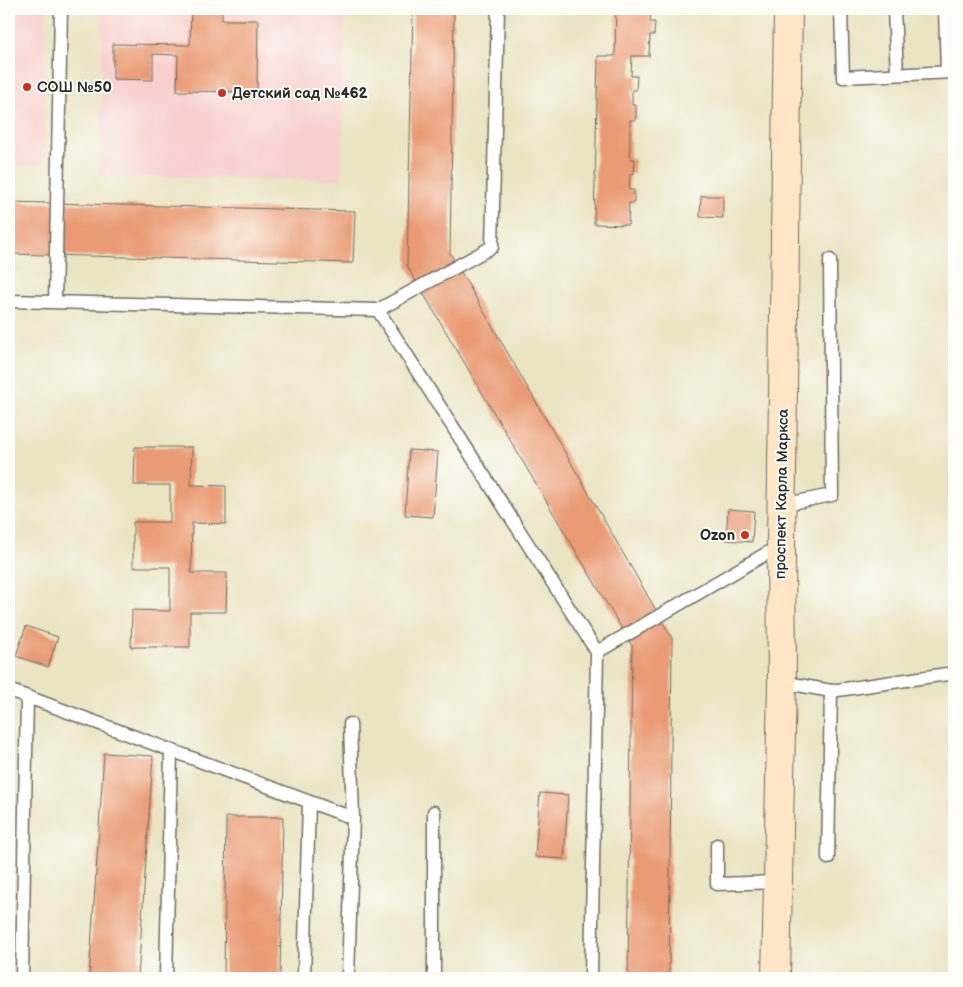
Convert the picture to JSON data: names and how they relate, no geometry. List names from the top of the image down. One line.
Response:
{"streets":{"main road":["проспект Карла Маркса"]},"places":["СОШ №50","Детский сад №462","Ozon"]}
